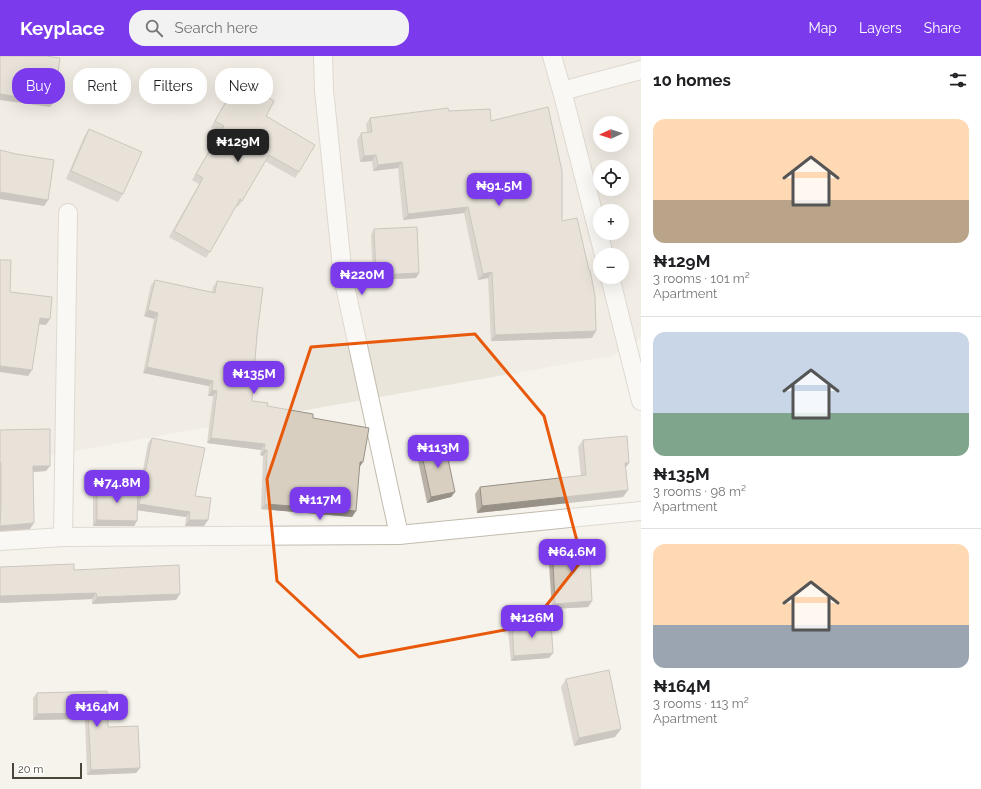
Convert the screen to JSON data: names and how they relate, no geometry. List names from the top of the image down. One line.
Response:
{"scale_bar":"20 m","north":"left","page":{"header":"Keyplace","search":"Search here","nav":["Map","Layers","Share"],"heading":"10 homes","chip":["Buy","Rent","Filters","New"],"list":[{"name":"₦129M","note":"3 rooms · 101 m² · Apartment"},{"name":"₦135M","note":"3 rooms · 98 m² · Apartment"},{"name":"₦164M","note":"3 rooms · 113 m² · Apartment"}],"map_buttons":["+","−"],"price":["₦129M","₦91.5M","₦220M","₦135M","₦113M","₦74.8M","₦117M","₦64.6M","₦126M","₦164M"],"scale":"20 m"}}
